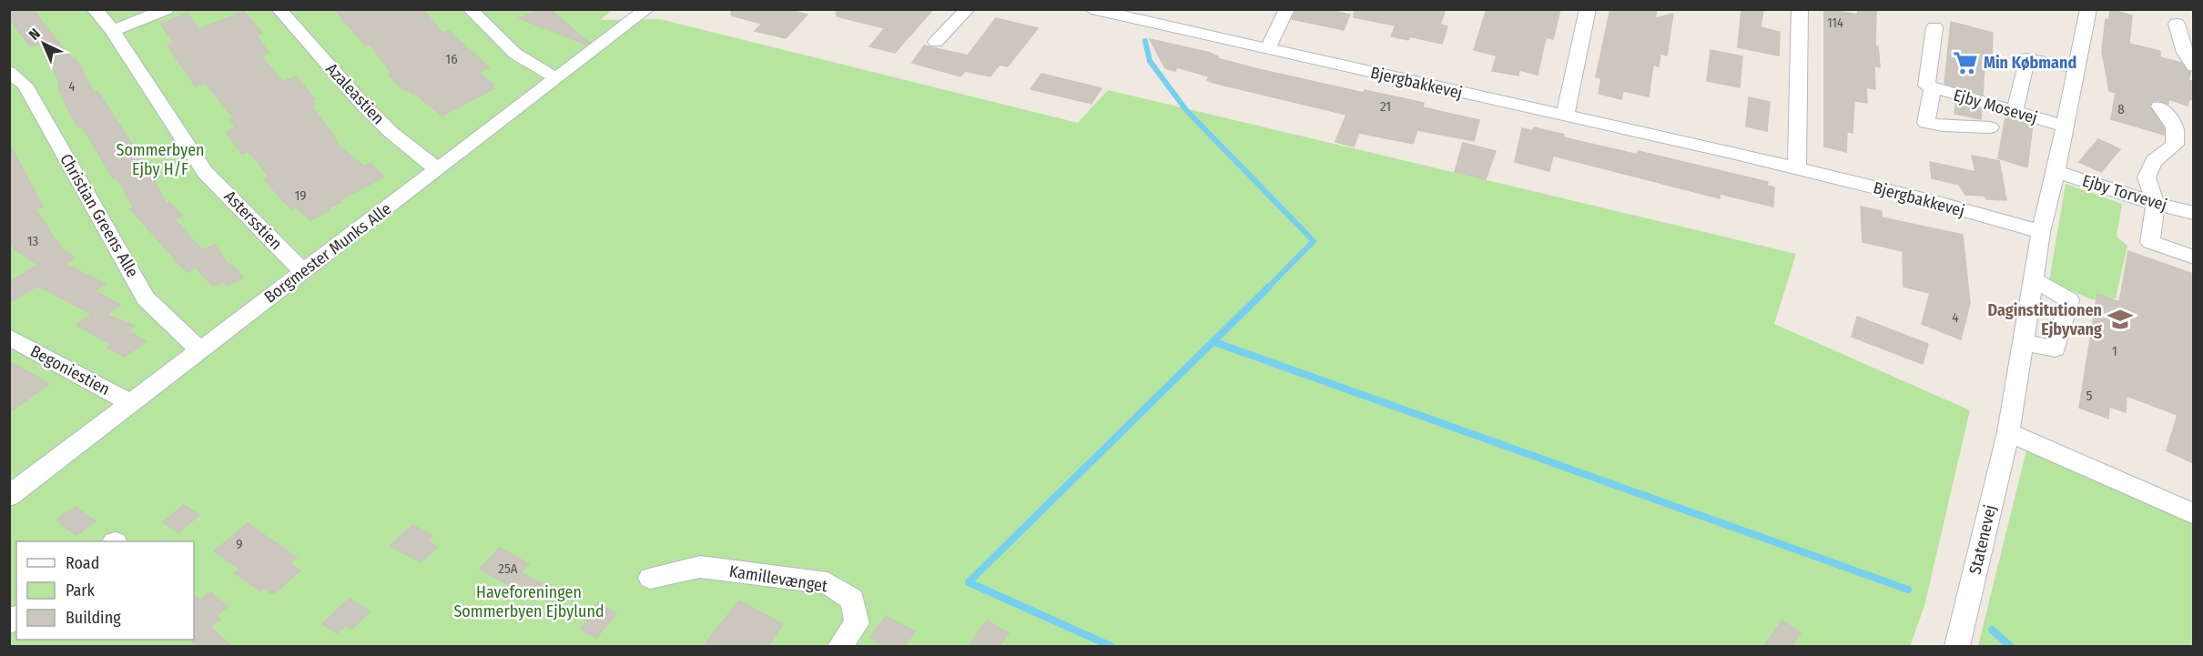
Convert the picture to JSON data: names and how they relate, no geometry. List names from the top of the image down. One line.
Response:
{"streets":{"street":["Bjergbakkevej","Azaleastien","Ejby Mosevej","Ejby Torvevej","Christian Greens Alle","Astersstien","Borgmester Munks Alle","Begoniestien","Statenevej","Kamillevænget"]},"crossings":[["Bjergbakkevej","Statenevej"],["Azaleastien","Borgmester Munks Alle"],["Christian Greens Alle","Borgmester Munks Alle"],["Astersstien","Borgmester Munks Alle"],["Borgmester Munks Alle","Begoniestien"]],"parks":["Sommerbyen Ejby H/F","Haveforeningen Sommerbyen Ejbylund"],"places":{"supermarket":["Min Købmand"],"school or university":["Daginstitutionen Ejbyvang"]},"house_numbers":["114","16","4","21","8","19","13","4","1","5","9","25A"],"legend":["Road","Park","Building"],"north":"top left"}
